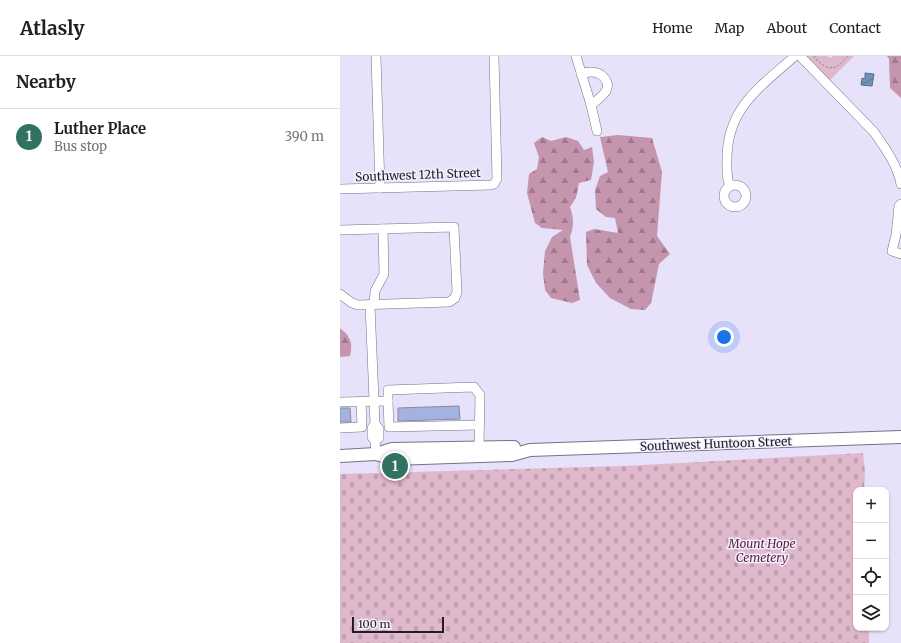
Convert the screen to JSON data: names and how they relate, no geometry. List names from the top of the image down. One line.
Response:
{"streets":{"main road":["Southwest Huntoon Street"],"street":["Southwest 12th Street"]},"parks":["Mount Hope Cemetery"],"scale_bar":"100 m","page":{"header":"Atlasly","nav":["Home","Map","About","Contact"],"heading":"Nearby","list":[{"mark":"1","name":"Luther Place","note":"Bus stop","value":"390 m"}],"pins":"1","map_buttons":["+","−"],"scale":"100 m"}}
